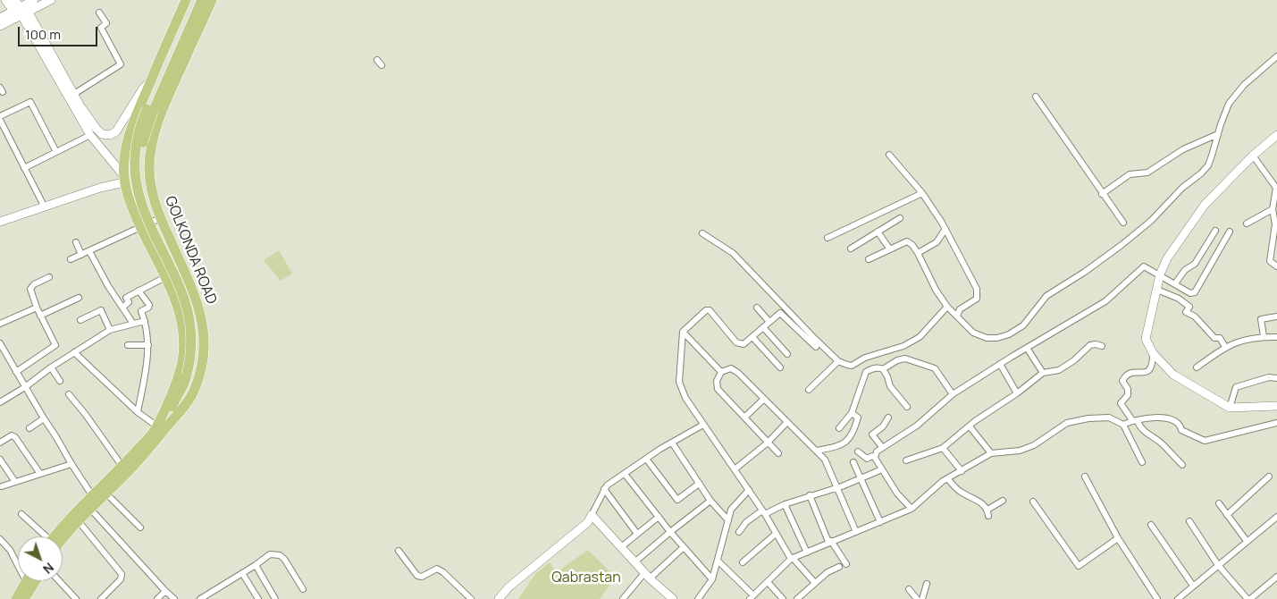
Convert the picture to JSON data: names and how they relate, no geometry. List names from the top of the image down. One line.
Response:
{"streets":{"highway":["GOLKONDA ROAD"]},"parks":["Qabrastan"],"scale_bar":"100 m","north":"bottom right"}
